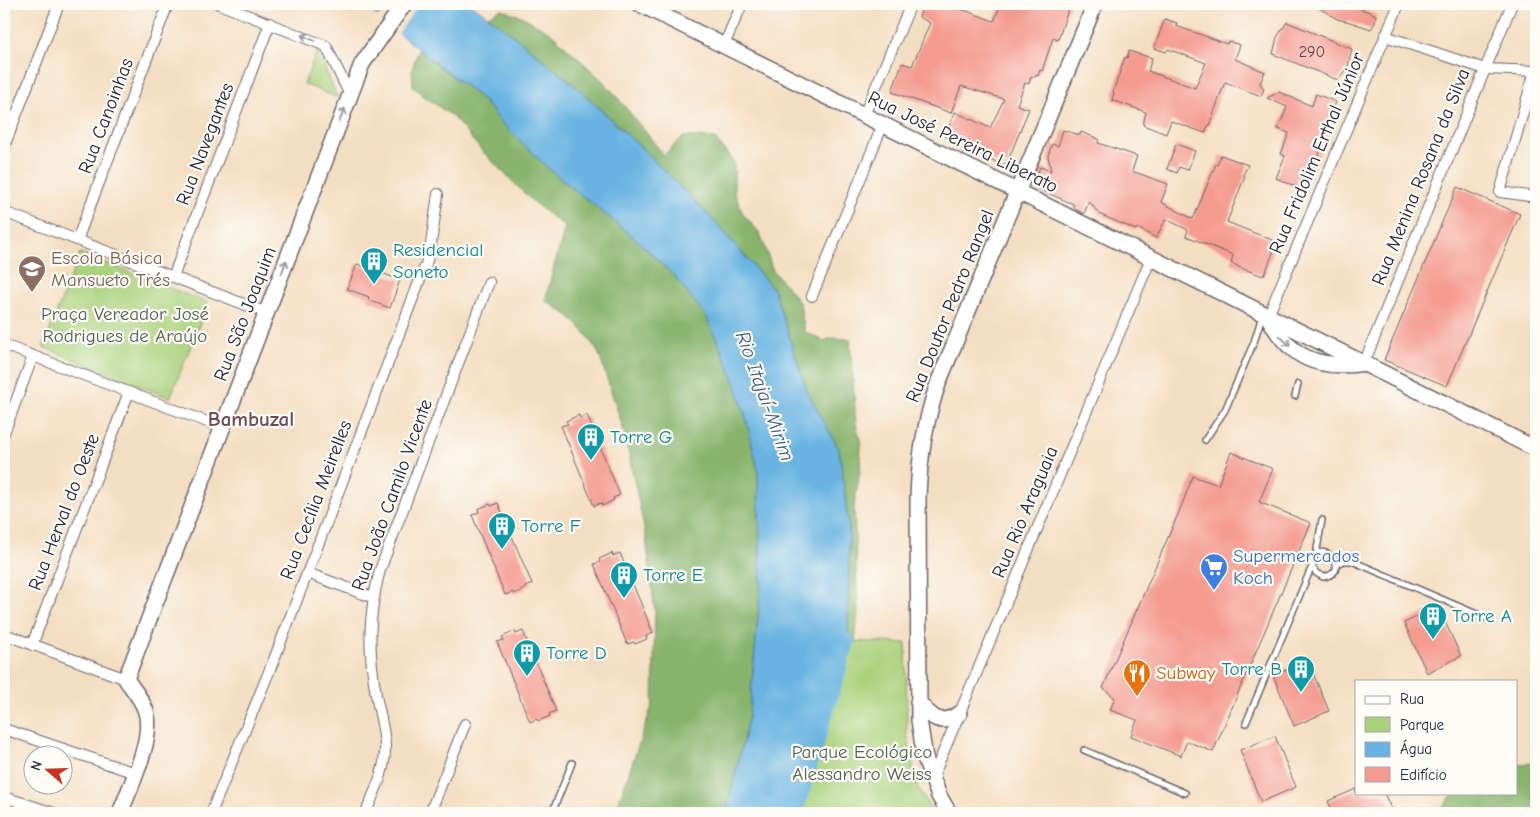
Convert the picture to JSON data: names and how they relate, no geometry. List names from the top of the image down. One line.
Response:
{"streets":{"main road":["Rua José Pereira Liberato","Rua Doutor Pedro Rangel","Rua São Joaquim"],"street":["Rua Canoinhas","Rua Navegantes","Rua Fridolim Erthal Júnior","Rua Menina Rosana da Silva","Rua João Camilo Vicente","Rua Cecília Meirelles","Rua Herval do Oeste","Rua Rio Araguaia"]},"crossings":[["Rua José Pereira Liberato","Rua Fridolim Erthal Júnior"],["Rua José Pereira Liberato","Rua Menina Rosana da Silva"],["Rua José Pereira Liberato","Rua Doutor Pedro Rangel"],["Rua José Pereira Liberato","Rua Rio Araguaia"],["Rua Doutor Pedro Rangel","Rua Rio Araguaia"]],"districts":["Bambuzal"],"water":["Rio Itajaí-Mirim"],"parks":["Praça Vereador José Rodrigues de Araújo","Parque Ecológico Alessandro Weiss"],"places":{"building":["Residencial Soneto","Torre G","Torre F","Torre E","Torre A","Torre D","Torre B"],"school or university":["Escola Básica Mansueto Trés"],"supermarket":["Supermercados Koch"],"restaurant":["Subway"]},"house_numbers":["290"],"legend":["Rua","Parque","Água","Edifício"],"north":"left"}
